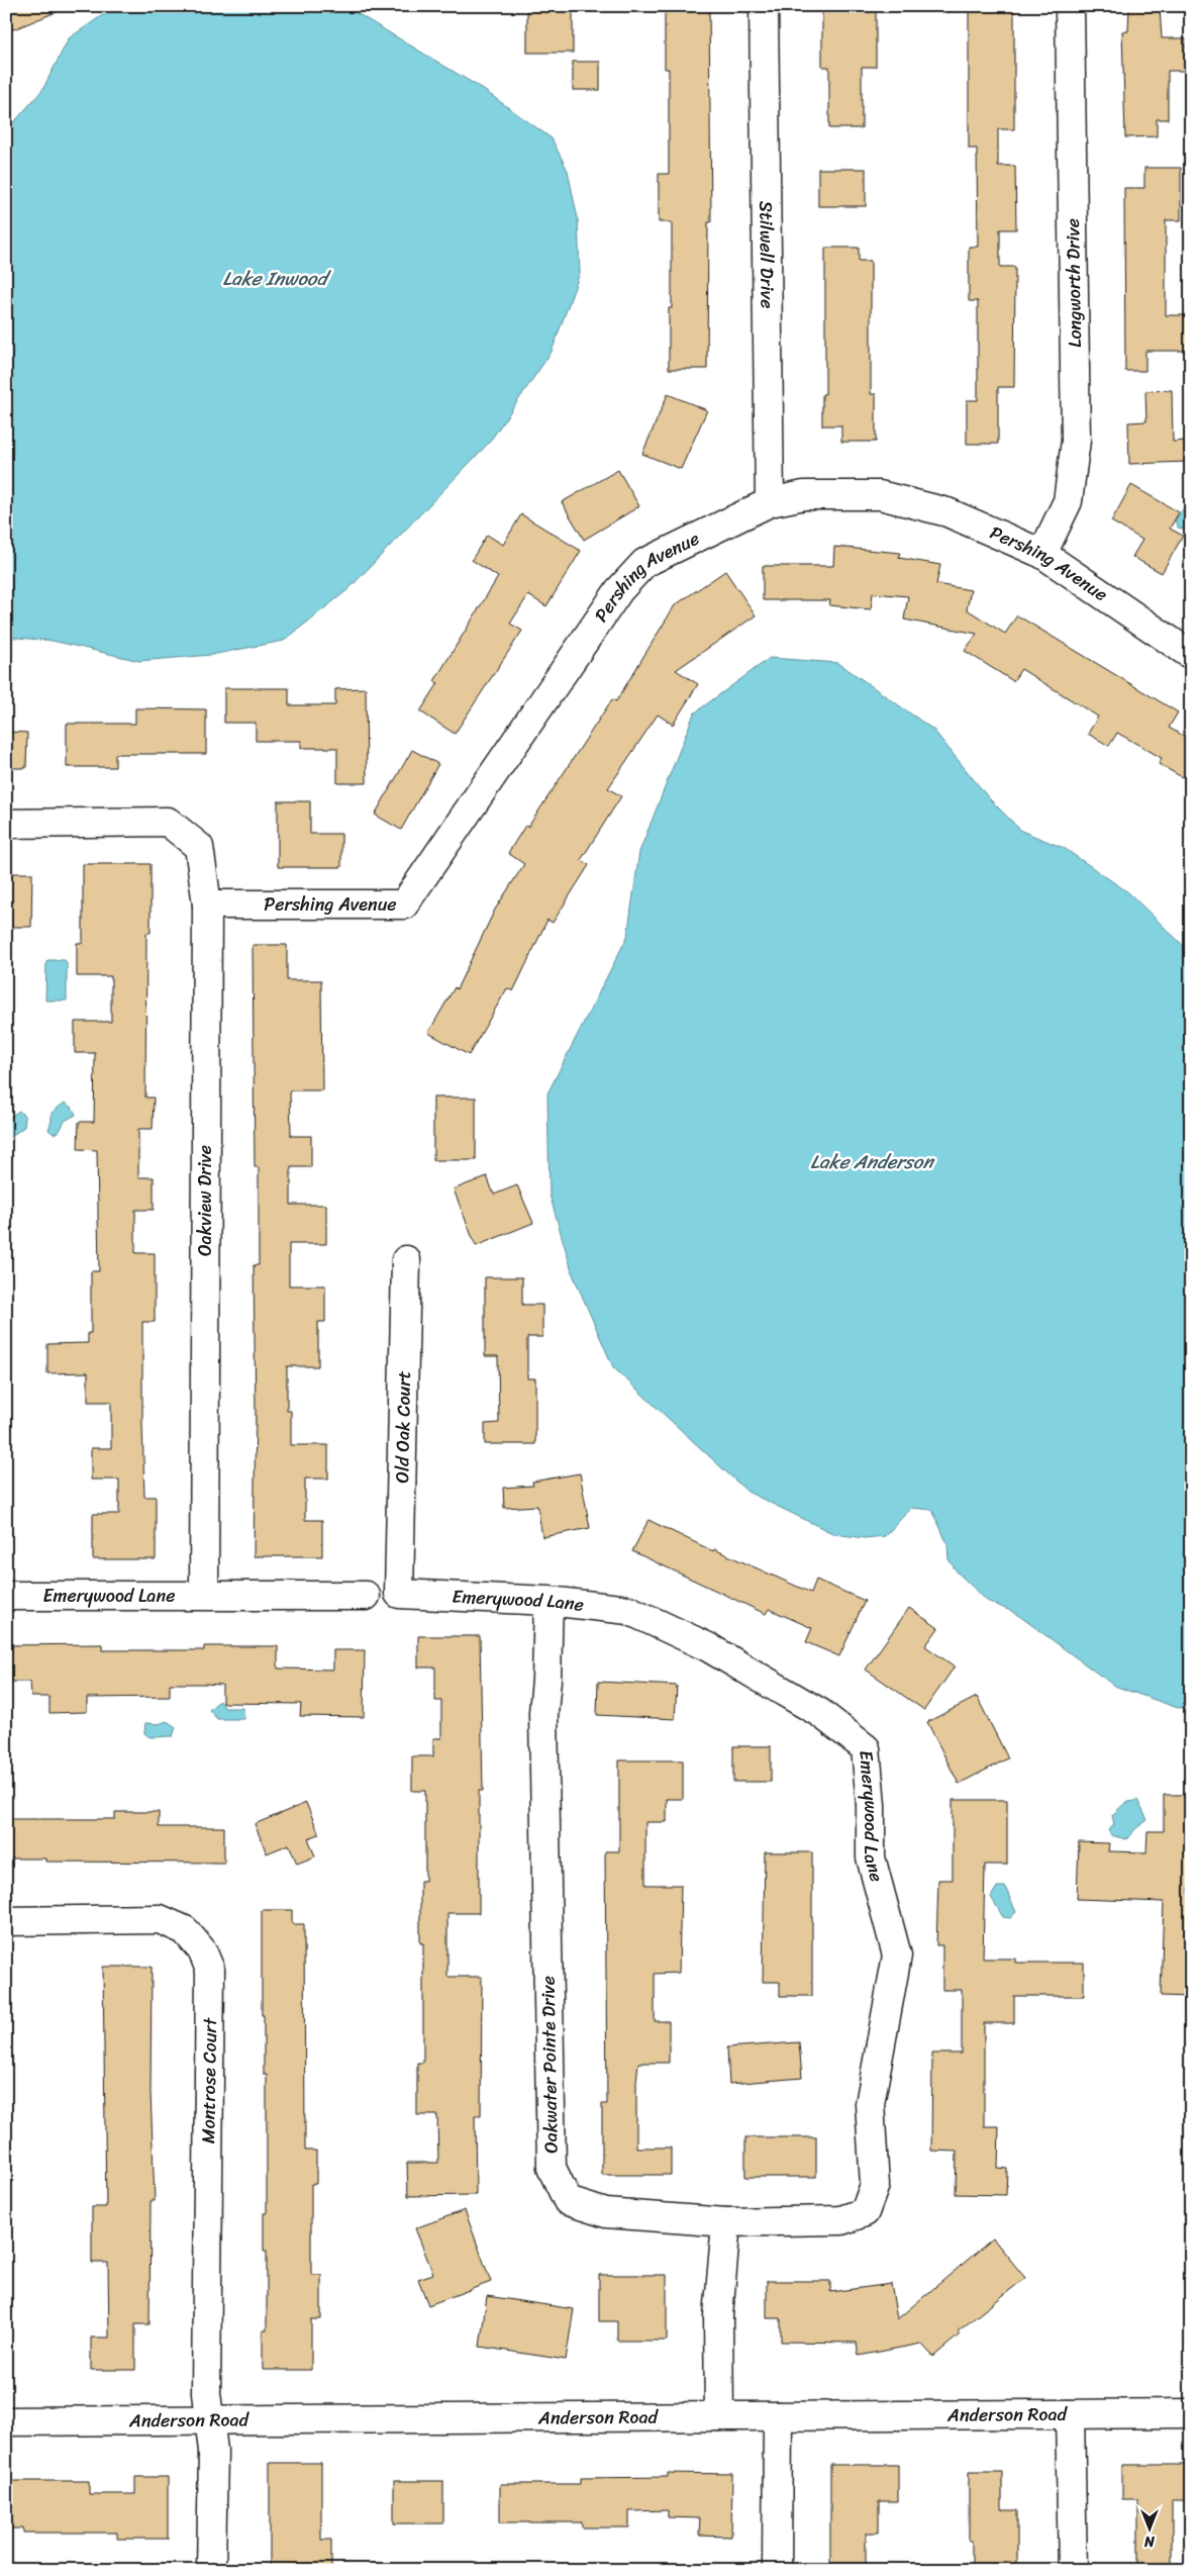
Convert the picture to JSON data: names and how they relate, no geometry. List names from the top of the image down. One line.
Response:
{"streets":{"street":["Stilwell Drive","Longworth Drive","Pershing Avenue","Oakview Drive","Old Oak Court","Emerywood Lane","Oakwater Pointe Drive","Montrose Court","Anderson Road"]},"crossings":[["Stilwell Drive","Pershing Avenue"],["Longworth Drive","Pershing Avenue"],["Pershing Avenue","Oakview Drive"],["Oakview Drive","Emerywood Lane"],["Old Oak Court","Emerywood Lane"],["Emerywood Lane","Oakwater Pointe Drive"],["Montrose Court","Anderson Road"]],"water":["Lake Inwood","Lake Anderson"],"north":"bottom"}
